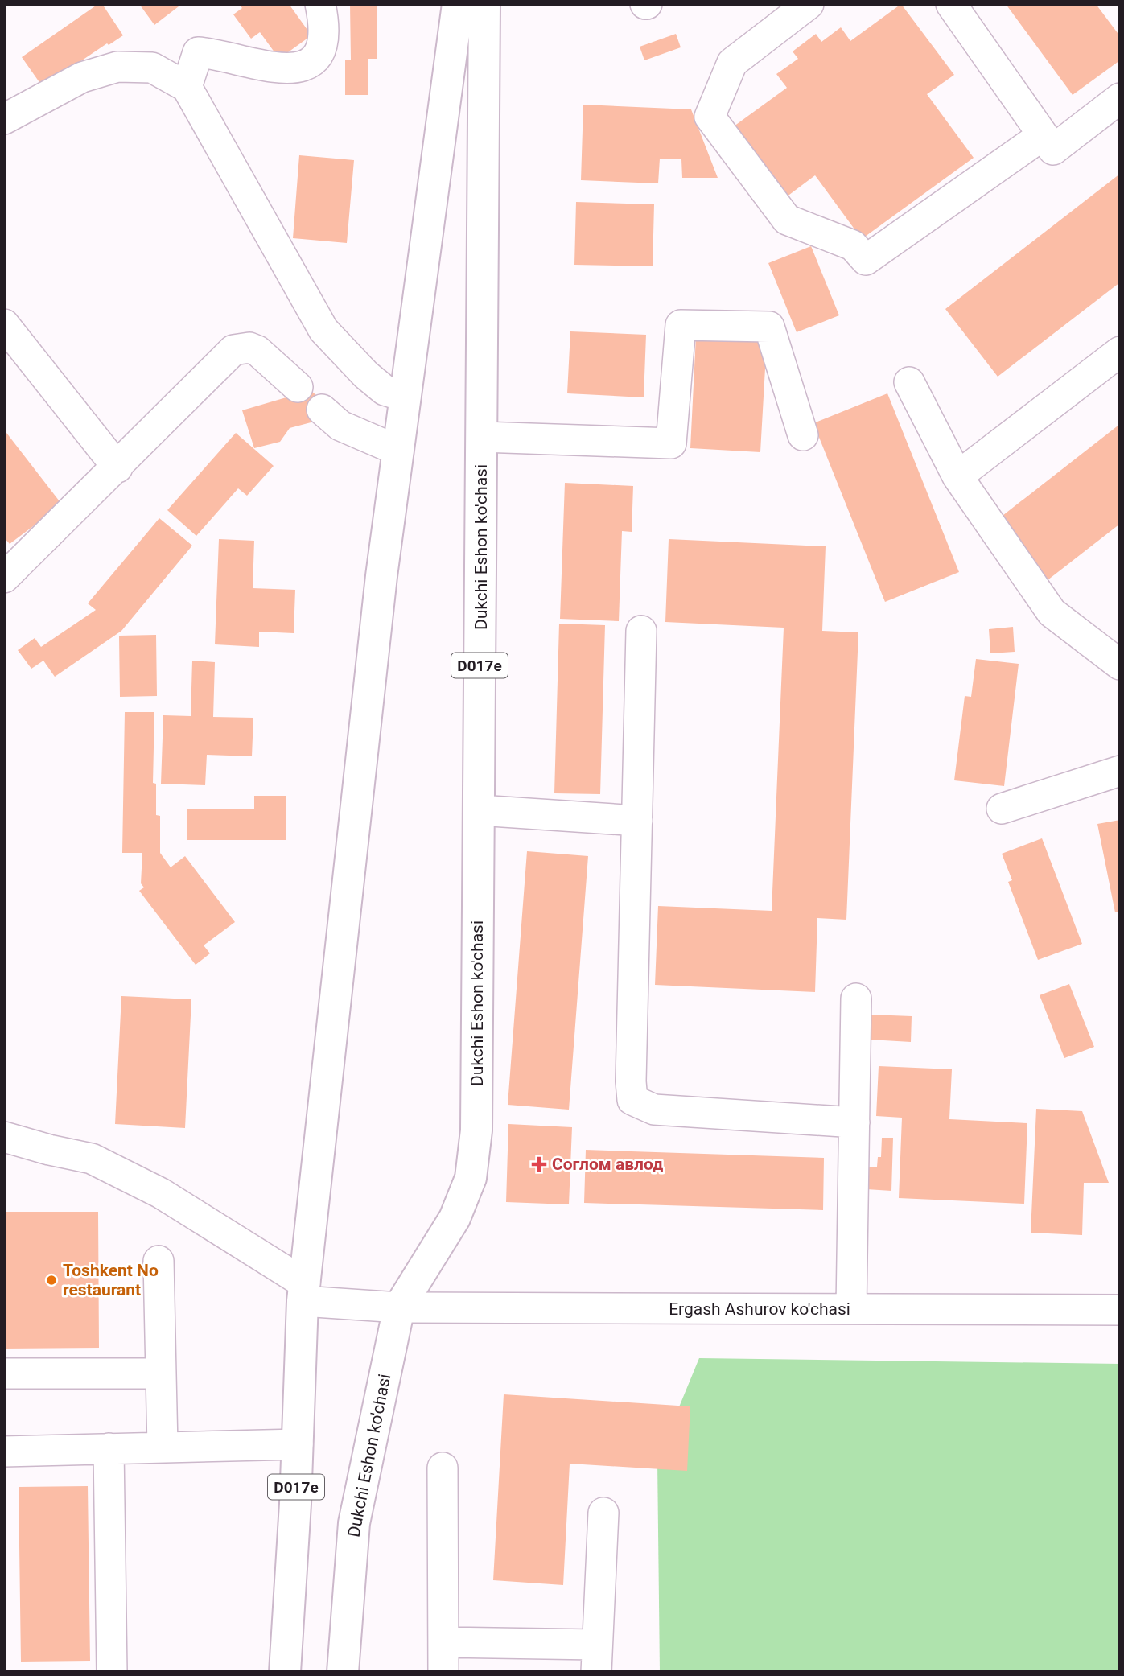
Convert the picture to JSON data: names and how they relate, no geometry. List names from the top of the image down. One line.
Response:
{"streets":{"main road":["Dukchi Eshon ko'chasi","D017e"],"street":["Ergash Ashurov ko'chasi"]},"crossings":[["Dukchi Eshon ko'chasi","Ergash Ashurov ko'chasi"]],"places":{"health":["Соглом авлод"],"other":["Toshkent No restaurant"]}}
